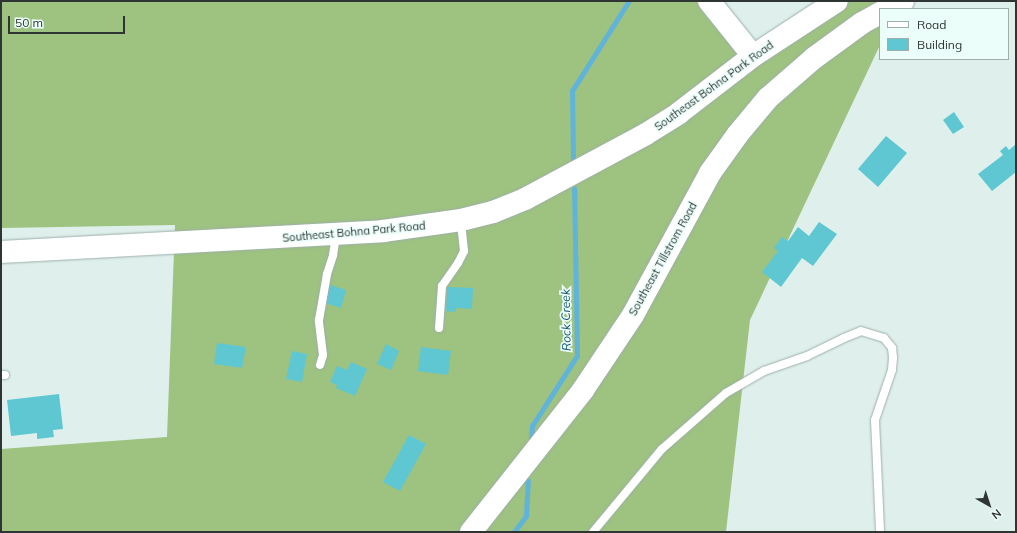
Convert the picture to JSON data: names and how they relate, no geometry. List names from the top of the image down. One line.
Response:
{"streets":{"street":["Southeast Bohna Park Road","Southeast Tillstrom Road"]},"water":["Rock Creek"],"legend":["Road","Building"],"scale_bar":"50 m","north":"bottom right"}
